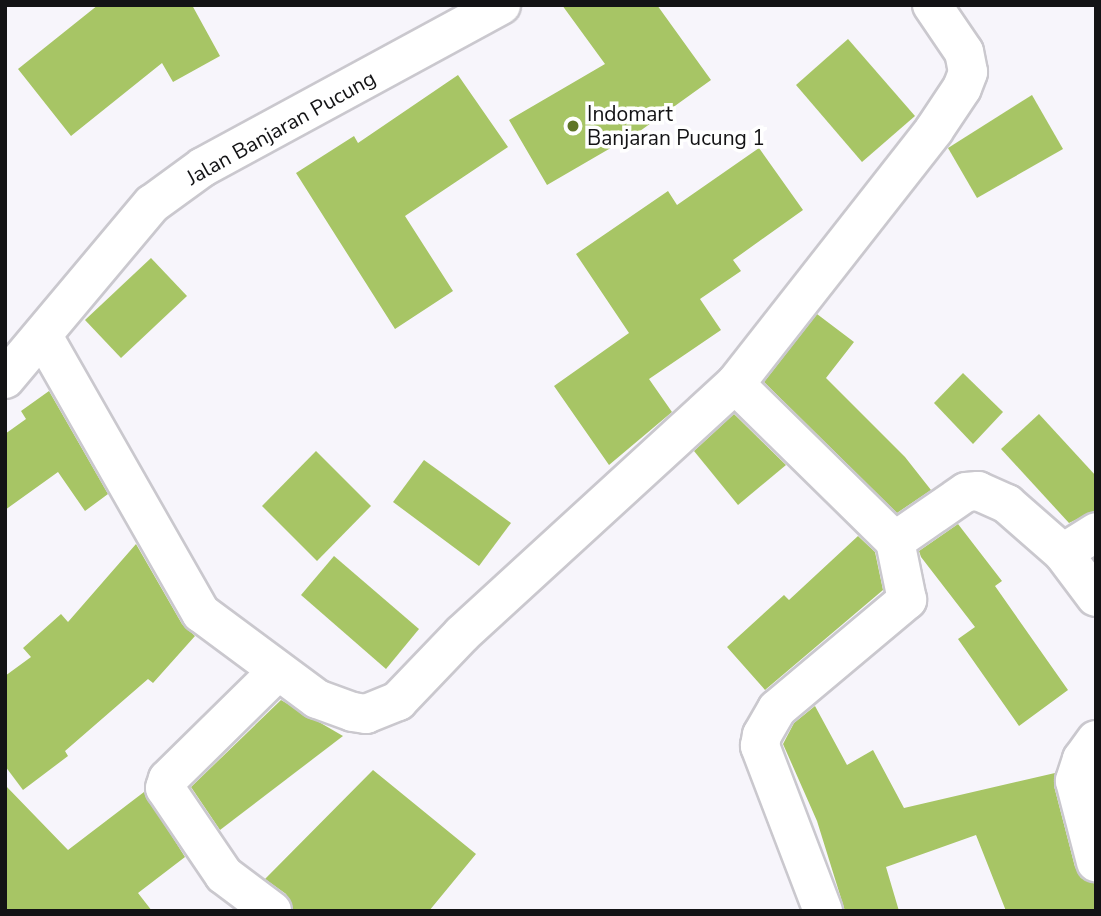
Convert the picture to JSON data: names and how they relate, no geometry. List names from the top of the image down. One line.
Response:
{"streets":{"street":["Jalan Banjaran Pucung"]},"places":["Indomart Banjaran Pucung 1"]}
